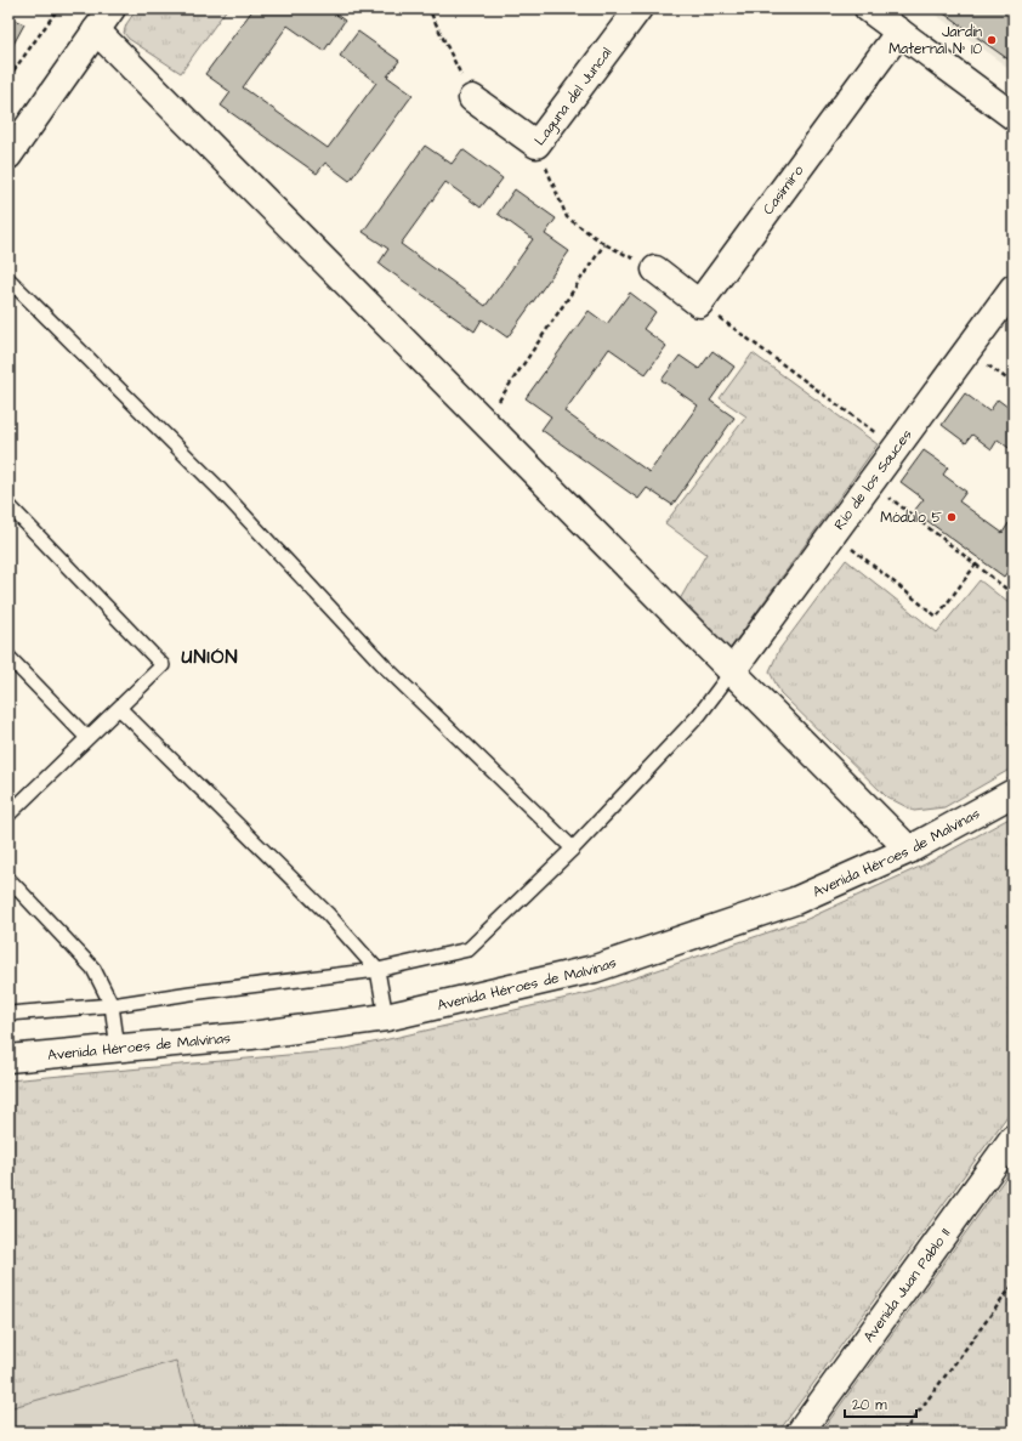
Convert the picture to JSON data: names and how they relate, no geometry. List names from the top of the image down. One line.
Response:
{"streets":{"street":["Laguna del Juncal","Casimiro","Río de los Sauces","Avenida Héroes de Malvinas","Avenida Juan Pablo II"]},"districts":["UNIÓN"],"places":["Jardín Maternal N° 10","Módulo 5"],"scale_bar":"20 m"}
